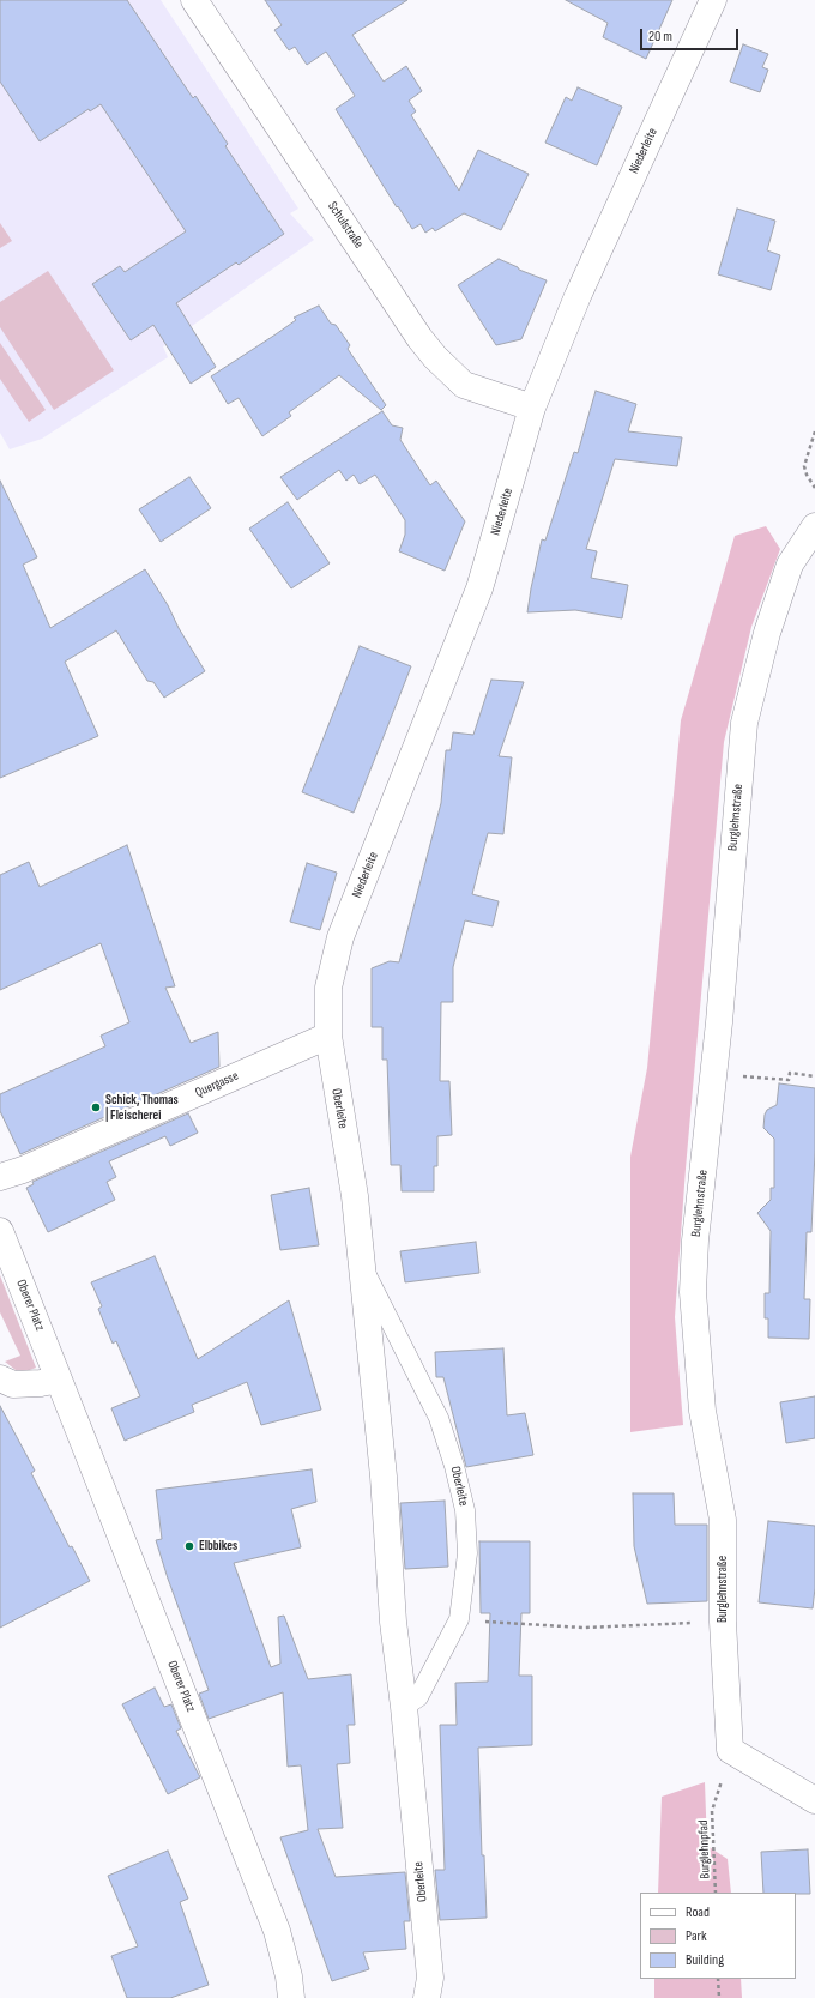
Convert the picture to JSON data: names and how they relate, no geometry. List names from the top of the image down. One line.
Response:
{"streets":{"street":["Niederleite","Schulstraße","Burglehnstraße","Quergasse","Oberleite","Oberer Platz"],"path":["Burglehnpfad"]},"crossings":[["Niederleite","Schulstraße"],["Niederleite","Quergasse"],["Niederleite","Oberleite"],["Burglehnstraße","Burglehnpfad"],["Quergasse","Oberleite"]],"places":["Schick, Thomas | Fleischerei","Elbbikes"],"legend":["Road","Park","Building"],"scale_bar":"20 m"}
